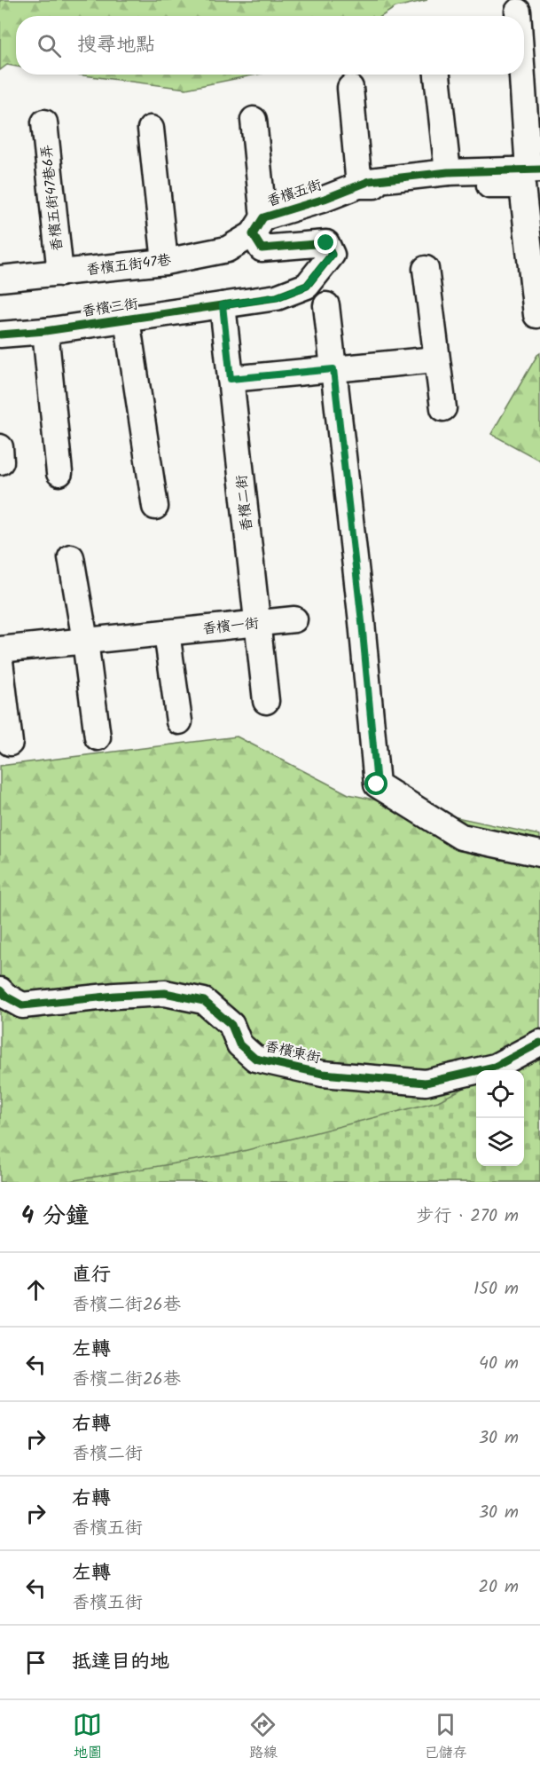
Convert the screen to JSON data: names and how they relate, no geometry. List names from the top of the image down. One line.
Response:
{"streets":{"street":["香檳五街","香檳五街47巷6弄","香檳五街47巷","香檳三街","香檳二街","香檳一街","香檳東街"]},"crossings":[["香檳五街","香檳五街47巷"],["香檳五街47巷6弄","香檳五街47巷"],["香檳三街","香檳二街"],["香檳二街","香檳一街"]],"page":{"search":"搜尋地點","heading":["4 分鐘","步行 · 270 m"],"list":[["直行","香檳二街26巷","150 m"],["左轉","香檳二街26巷","40 m"],["右轉","香檳二街","30 m"],["右轉","香檳五街","30 m"],["左轉","香檳五街","20 m"],"抵達目的地"],"nav":["地圖","路線","已儲存"]}}
